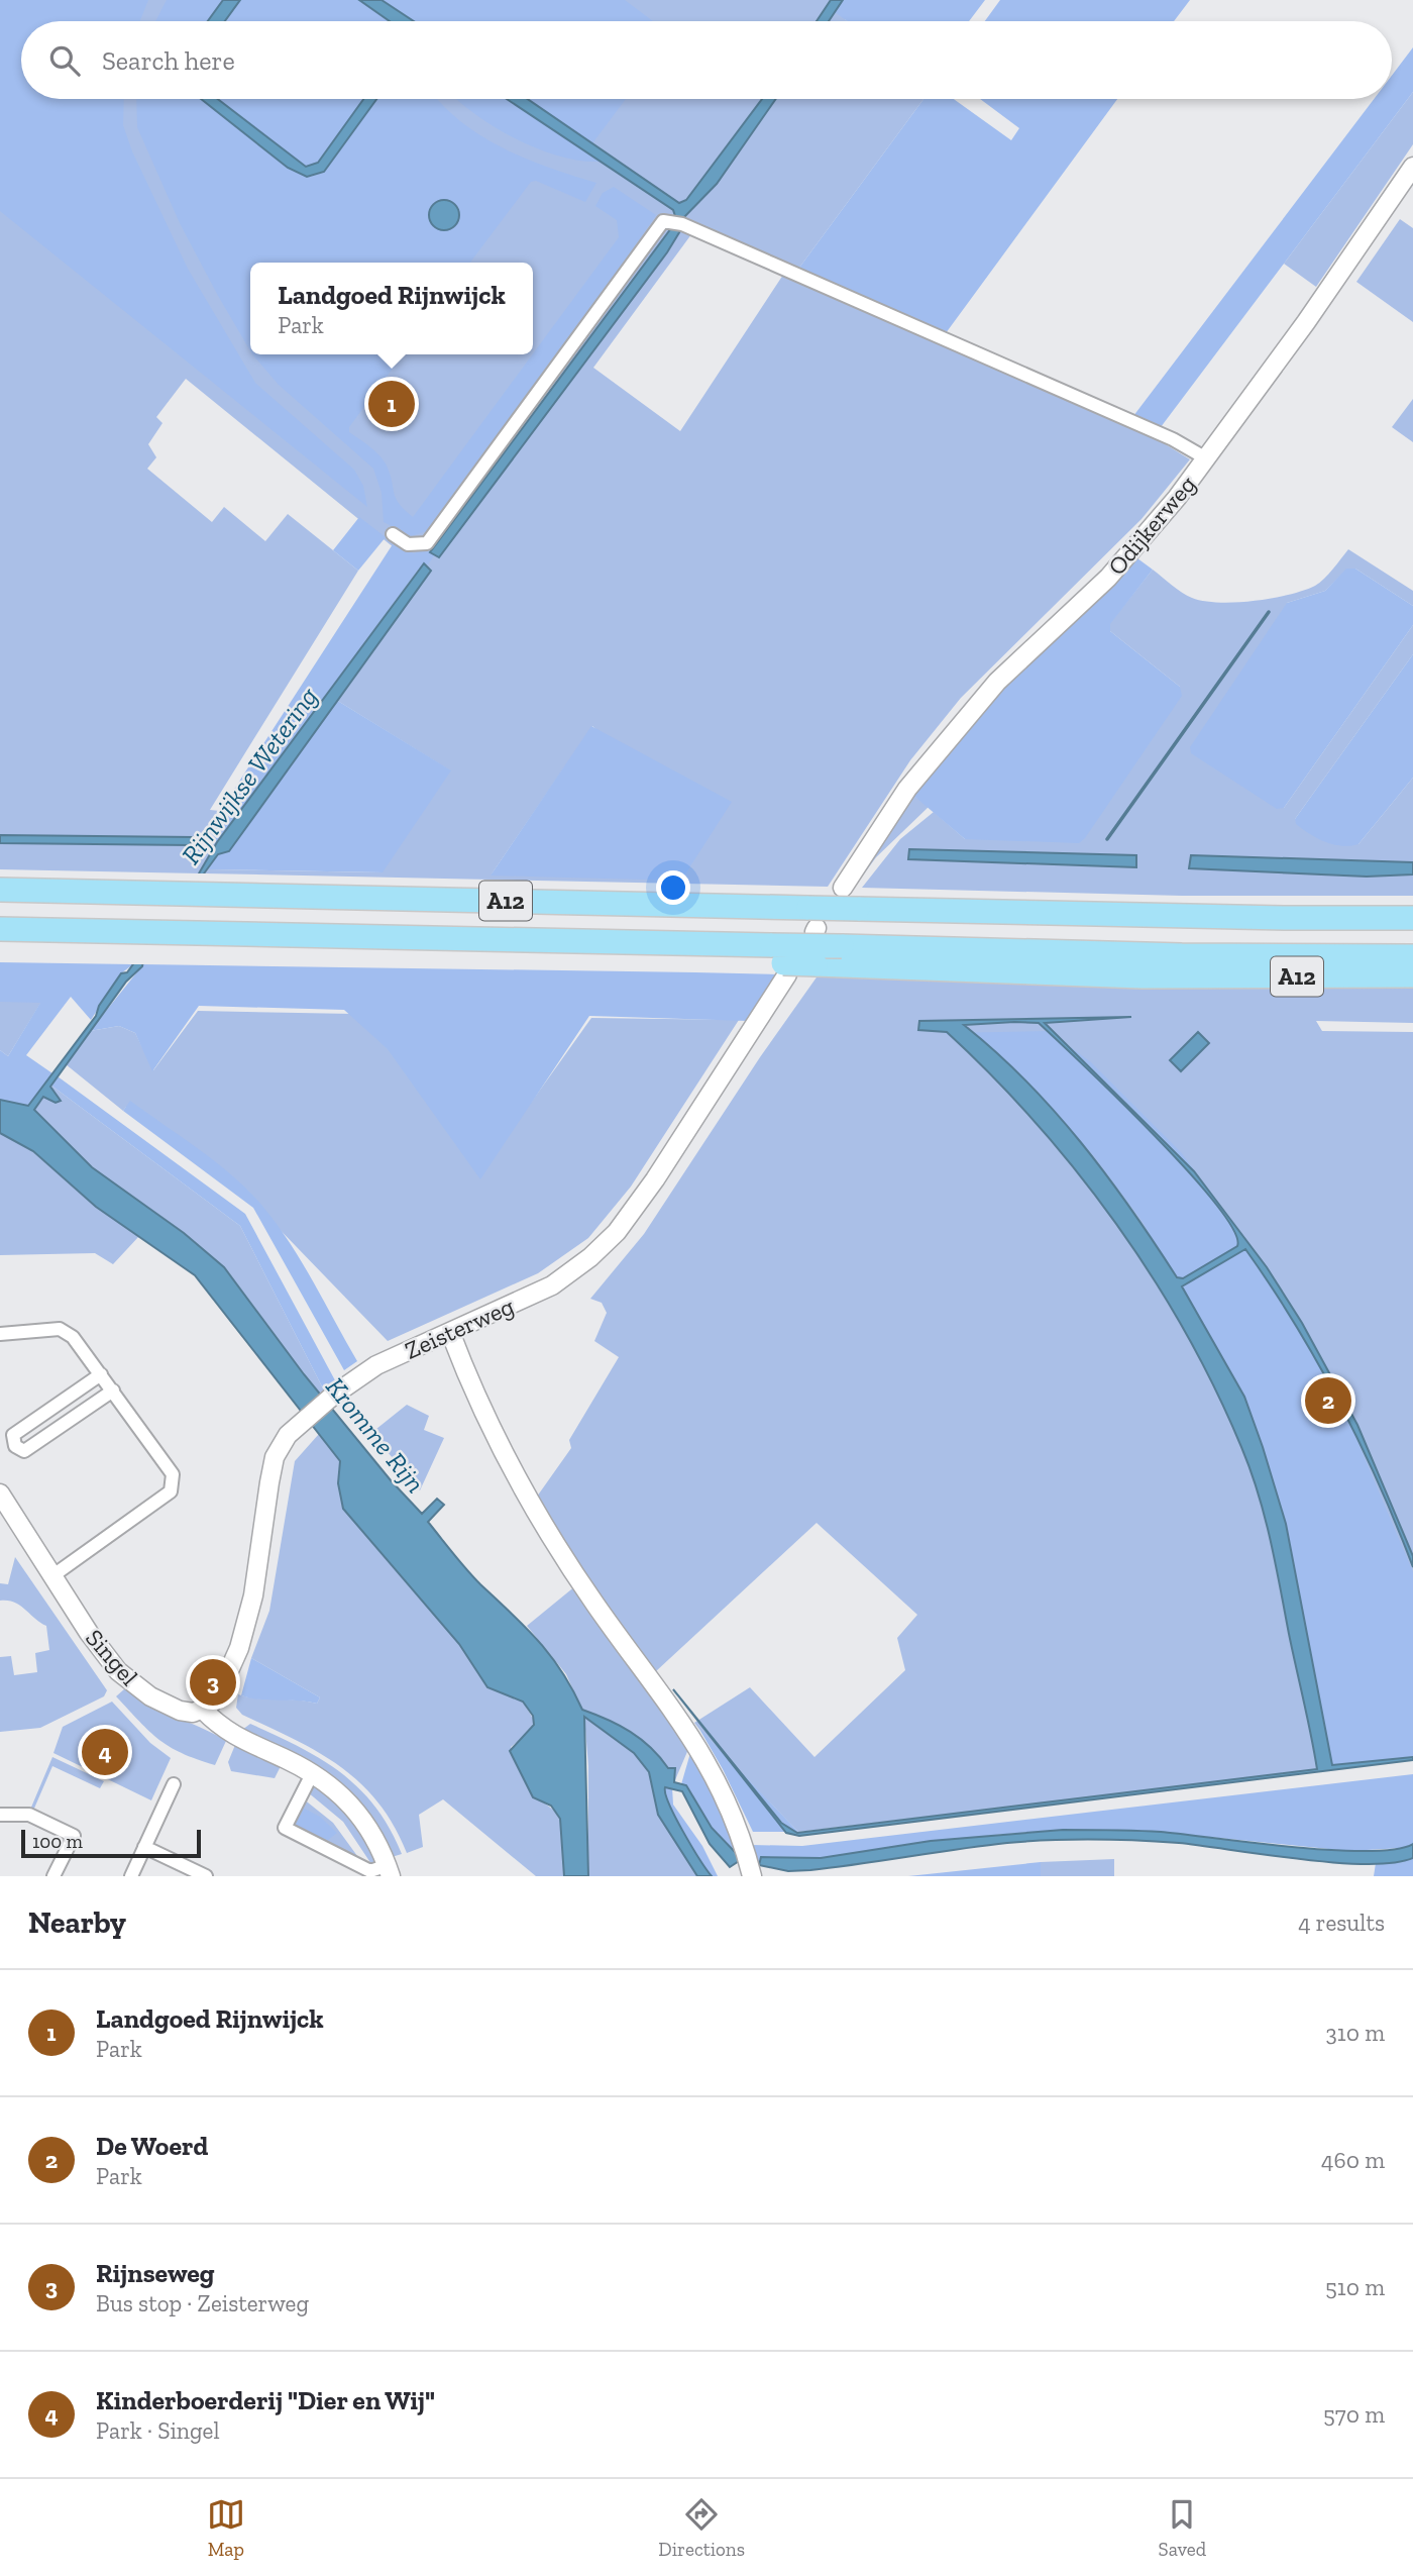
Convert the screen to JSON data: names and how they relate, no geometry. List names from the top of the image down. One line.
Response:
{"streets":{"highway":["A12"],"street":["Odijkerweg","Zeisterweg","Singel"]},"crossings":[["A12","Zeisterweg"],["Zeisterweg","Singel"]],"water":["Rijnwijkse Wetering","Kromme Rijn"],"scale_bar":"100 m","page":{"search":"Search here","popup":["Landgoed Rijnwijck","Park"],"pins":["1","2","3","4"],"scale":"100 m","heading":["Nearby","4 results"],"list":[{"mark":"1","name":"Landgoed Rijnwijck","note":"Park","value":"310 m"},{"mark":"2","name":"De Woerd","note":"Park","value":"460 m"},{"mark":"3","name":"Rijnseweg","note":"Bus stop · Zeisterweg","value":"510 m"},{"mark":"4","name":"Kinderboerderij \"Dier en Wij\"","note":"Park · Singel","value":"570 m"}],"nav":["Map","Directions","Saved"]}}
